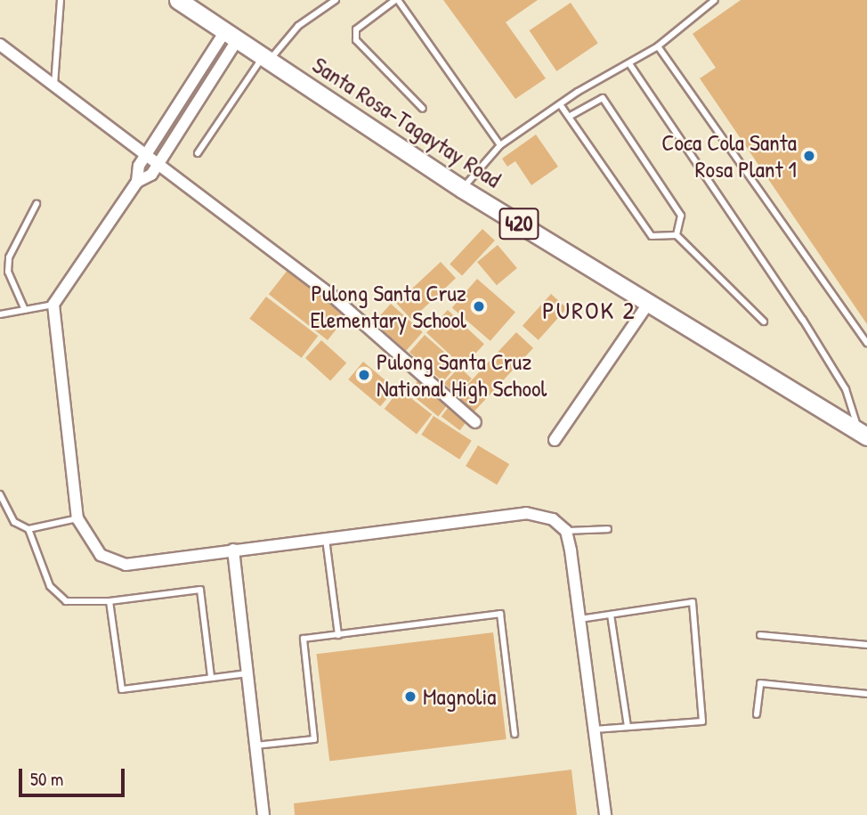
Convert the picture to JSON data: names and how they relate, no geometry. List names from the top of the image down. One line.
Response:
{"streets":{"main road":["Santa Rosa-Tagaytay Road","420"]},"districts":["PUROK 2"],"places":["Coca Cola Santa Rosa Plant 1","Pulong Santa Cruz Elementary School","Pulong Santa Cruz National High School","Magnolia"],"scale_bar":"50 m"}
